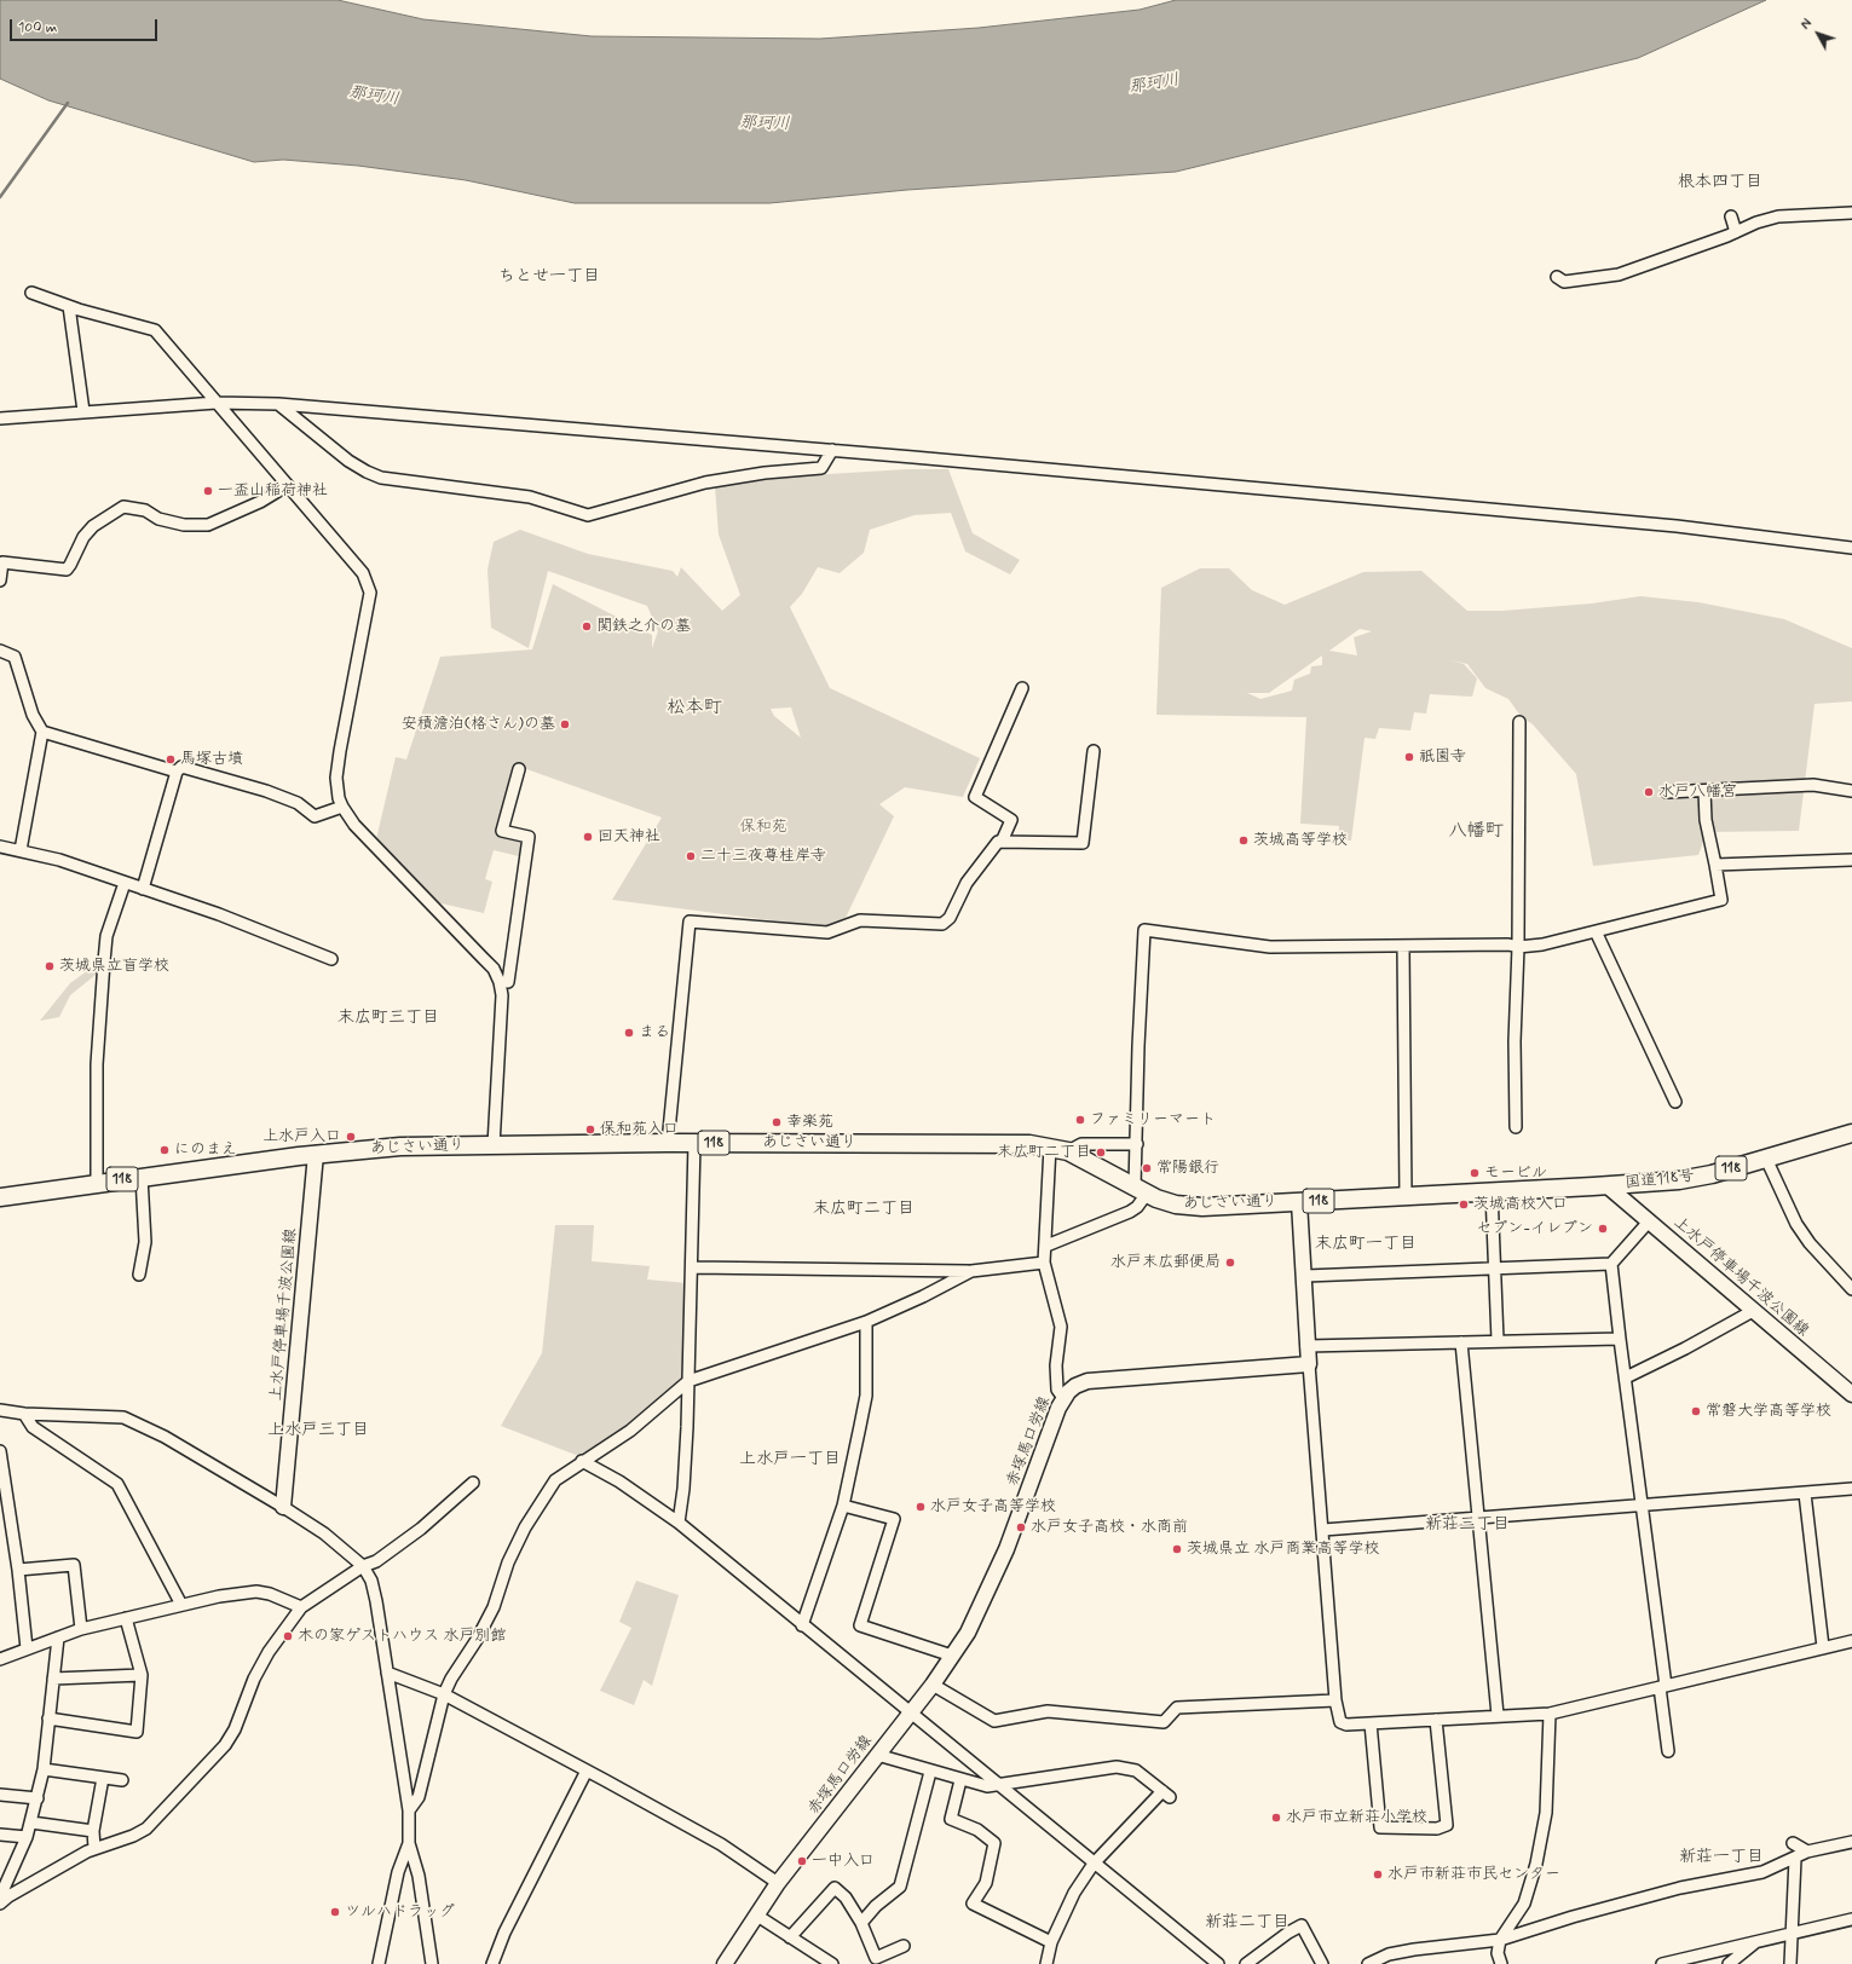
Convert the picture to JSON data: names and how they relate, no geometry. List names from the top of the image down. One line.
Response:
{"streets":{"highway":["118","あじさい通り","国道118号"],"main road":["上水戸停車場千波公園線","赤塚馬口労線"]},"crossings":[["あじさい通り","国道118号"],["あじさい通り","上水戸停車場千波公園線"],["国道118号","上水戸停車場千波公園線"]],"districts":["根本四丁目","ちとせ一丁目","松本町","八幡町","末広町三丁目","末広町二丁目","末広町一丁目","上水戸三丁目","上水戸一丁目","新荘三丁目","新荘一丁目","新荘二丁目"],"water":["那珂川"],"parks":["保和苑"],"places":["一盃山稲荷神社","関鉄之介の墓","安積澹泊(格さん)の墓","祇園寺","馬塚古墳","水戸八幡宮","回天神社","茨城高等学校","二十三夜尊桂岸寺","茨城県立盲学校","まる","ファミリーマート","幸楽苑","保和苑入口","上水戸入口","にのまえ","末広町二丁目","常陽銀行","モービル","茨城高校入口","セブン-イレブン","水戸末広郵便局","常磐大学高等学校","水戸女子高等学校","水戸女子高校・水商前","茨城県立 水戸商業高等学校","木の家ゲストハウス 水戸別館","水戸市立新荘小学校","一中入口","水戸市新荘市民センター","ツルハドラッグ"],"scale_bar":"100 m","north":"top left"}
